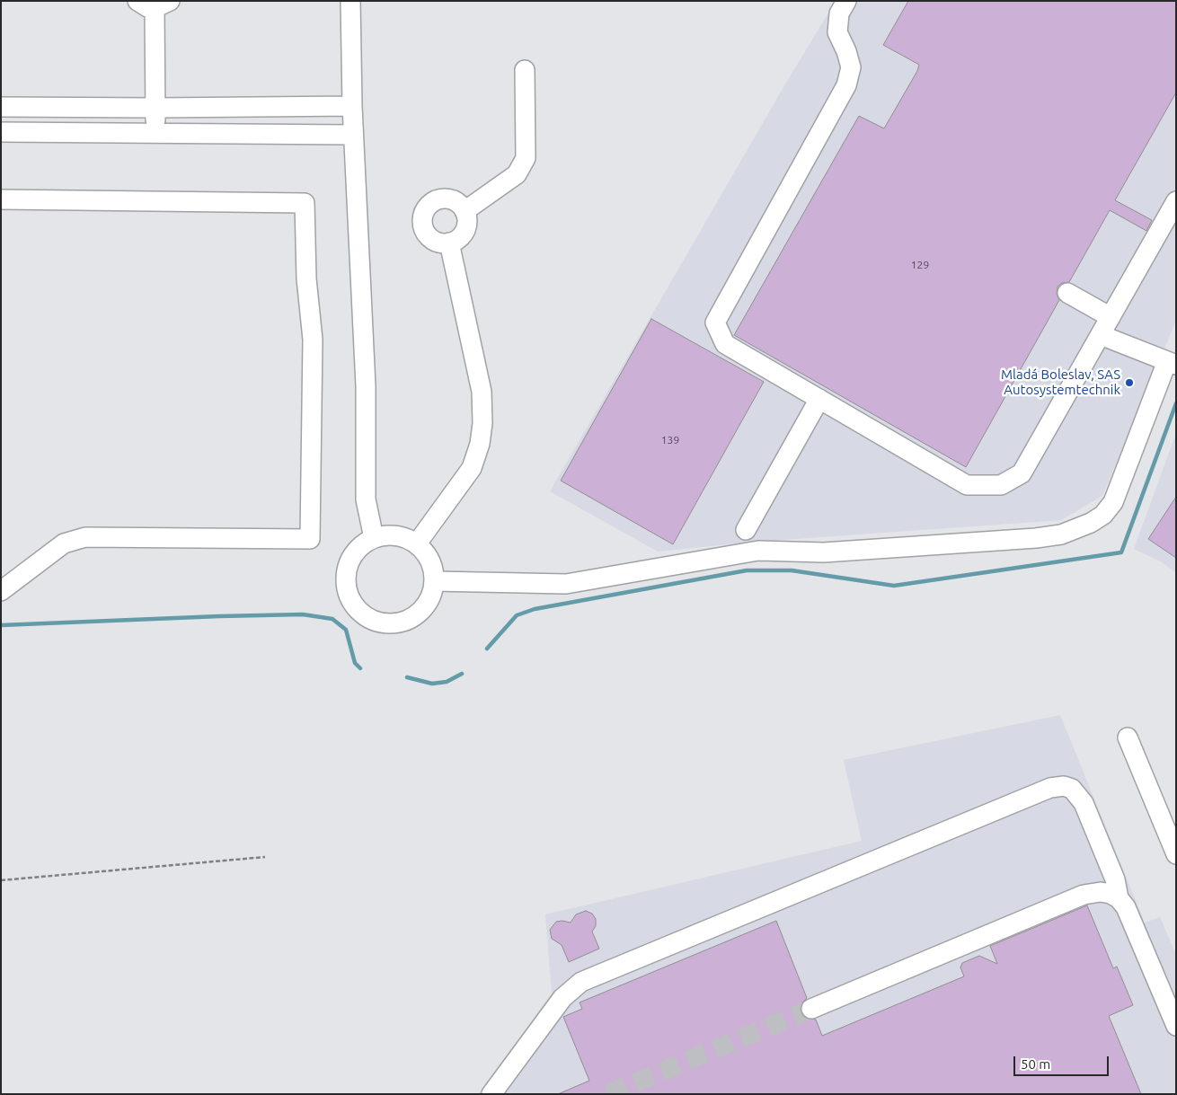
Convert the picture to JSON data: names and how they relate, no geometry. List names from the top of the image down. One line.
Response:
{"places":["Mladá Boleslav, SAS Autosystemtechnik"],"house_numbers":["129","139"],"scale_bar":"50 m"}
